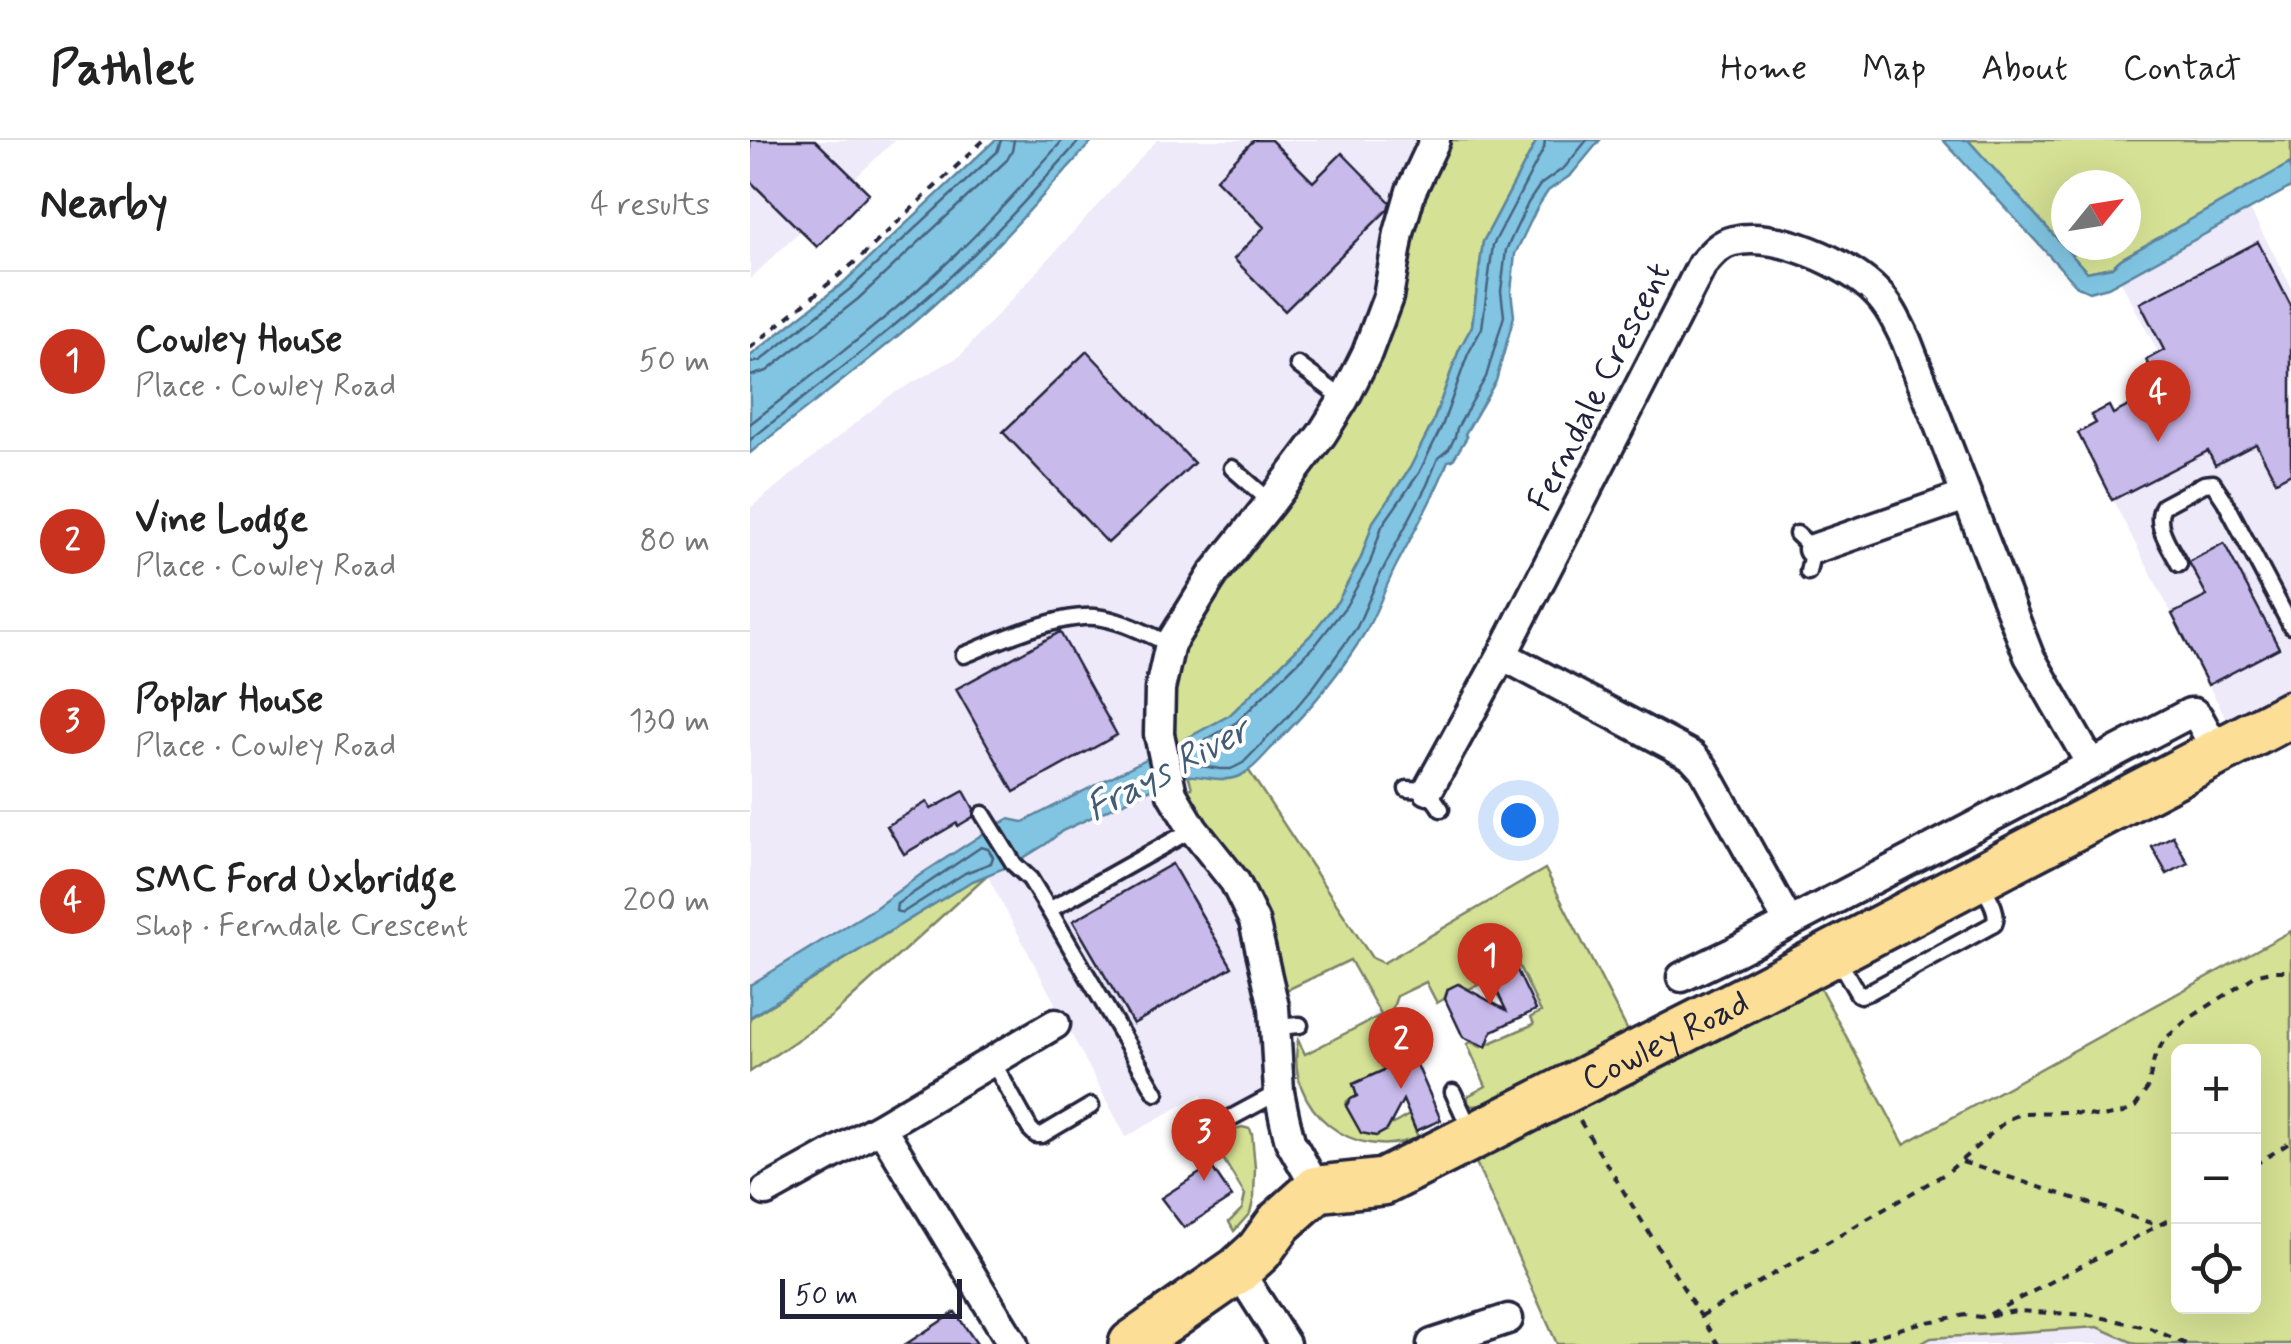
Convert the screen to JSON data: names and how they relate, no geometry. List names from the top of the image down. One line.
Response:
{"streets":{"main road":["Cowley Road"],"street":["Ferndale Crescent"]},"crossings":[["Ferndale Crescent","Cowley Road"]],"water":["Frays River"],"scale_bar":"50 m","north":"top right","page":{"header":"Pathlet","nav":["Home","Map","About","Contact"],"heading":["Nearby","4 results"],"list":[{"mark":"1","name":"Cowley House","note":"Place · Cowley Road","value":"50 m"},{"mark":"2","name":"Vine Lodge","note":"Place · Cowley Road","value":"80 m"},{"mark":"3","name":"Poplar House","note":"Place · Cowley Road","value":"130 m"},{"mark":"4","name":"SMC Ford Uxbridge","note":"Shop · Ferndale Crescent","value":"200 m"}],"pins":["4","1","2","3"],"map_buttons":["+","−"],"scale":"50 m"}}
